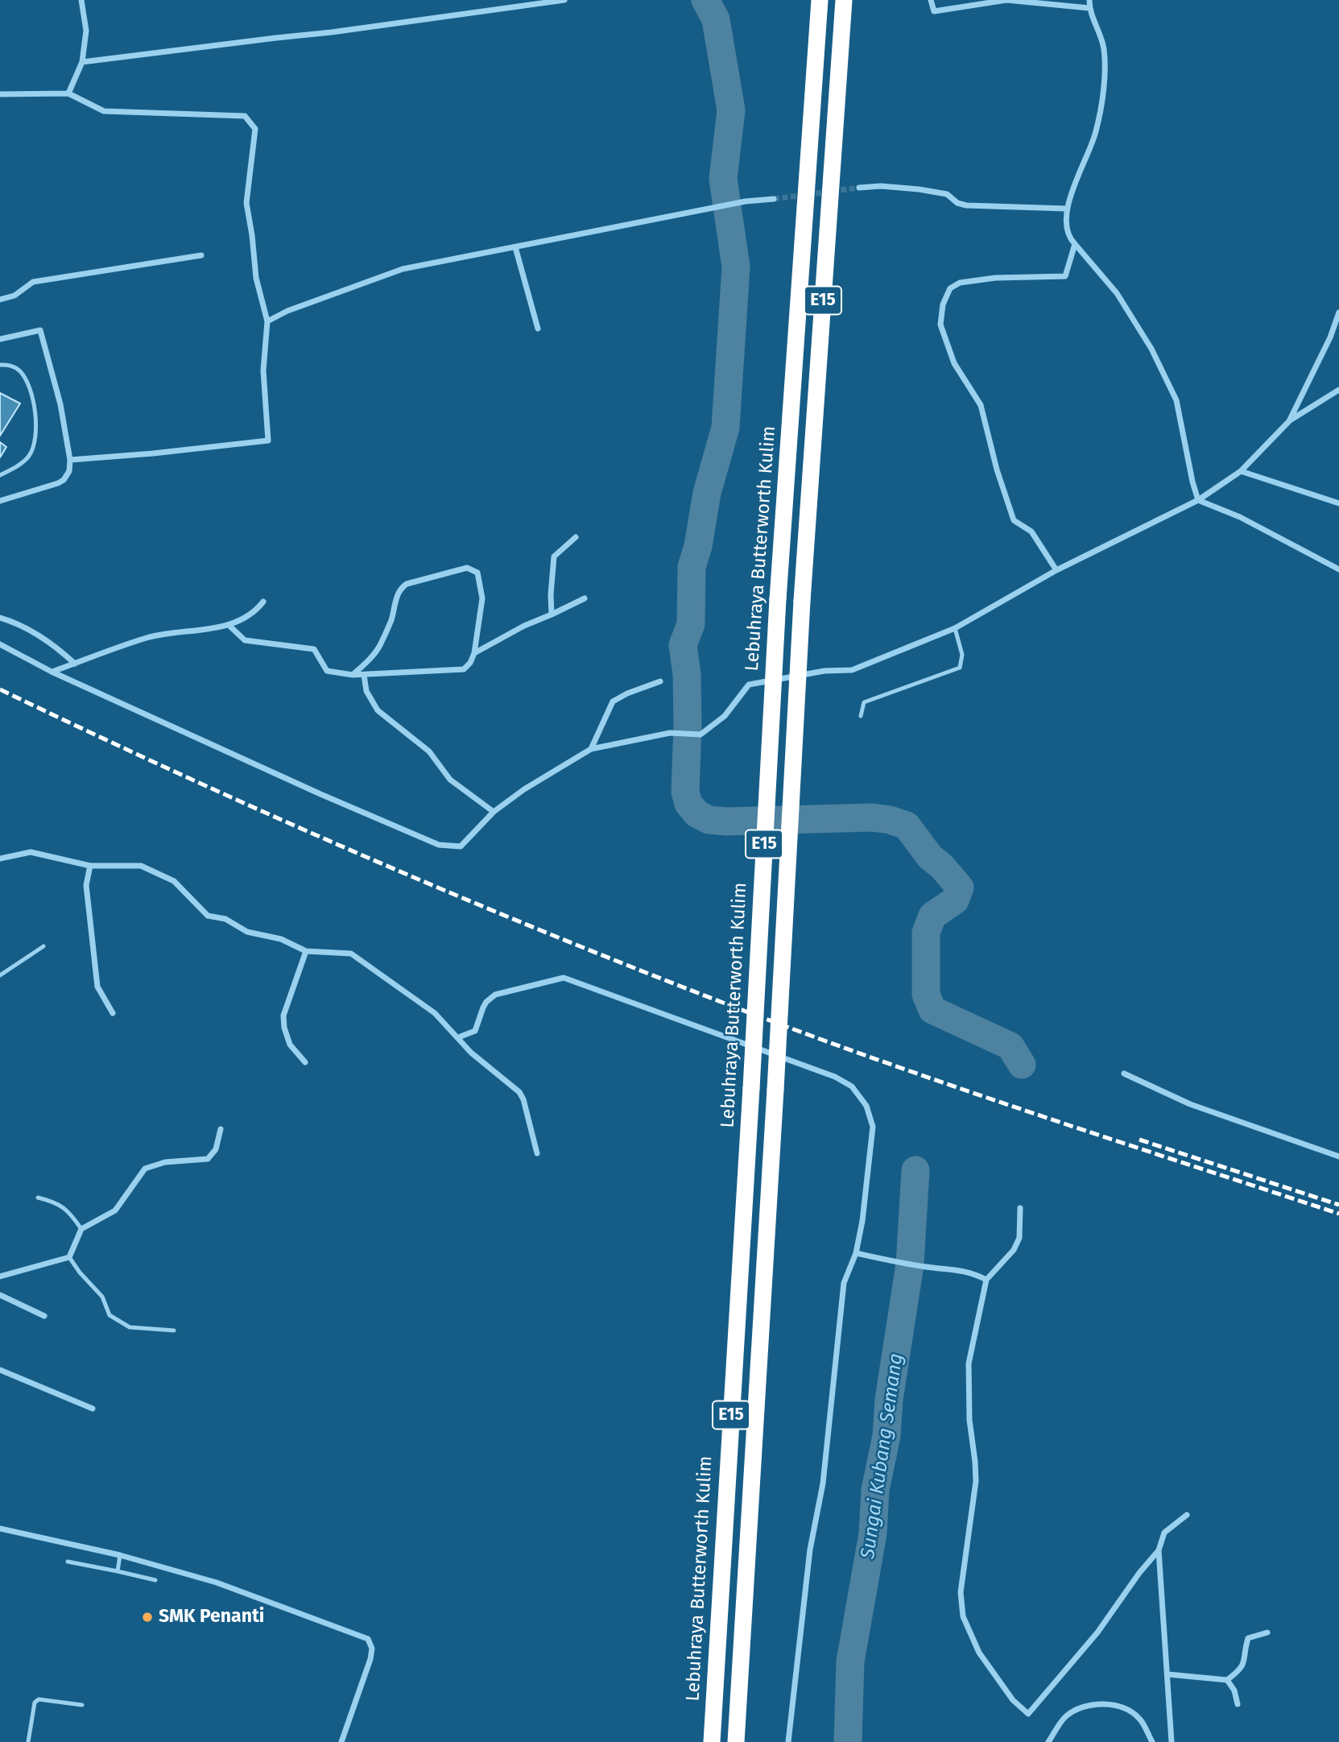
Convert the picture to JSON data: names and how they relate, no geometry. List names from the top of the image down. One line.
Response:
{"streets":{"highway":["E15","Lebuhraya Butterworth Kulim"]},"water":["Sungai Kubang Semang"],"places":["SMK Penanti"]}
